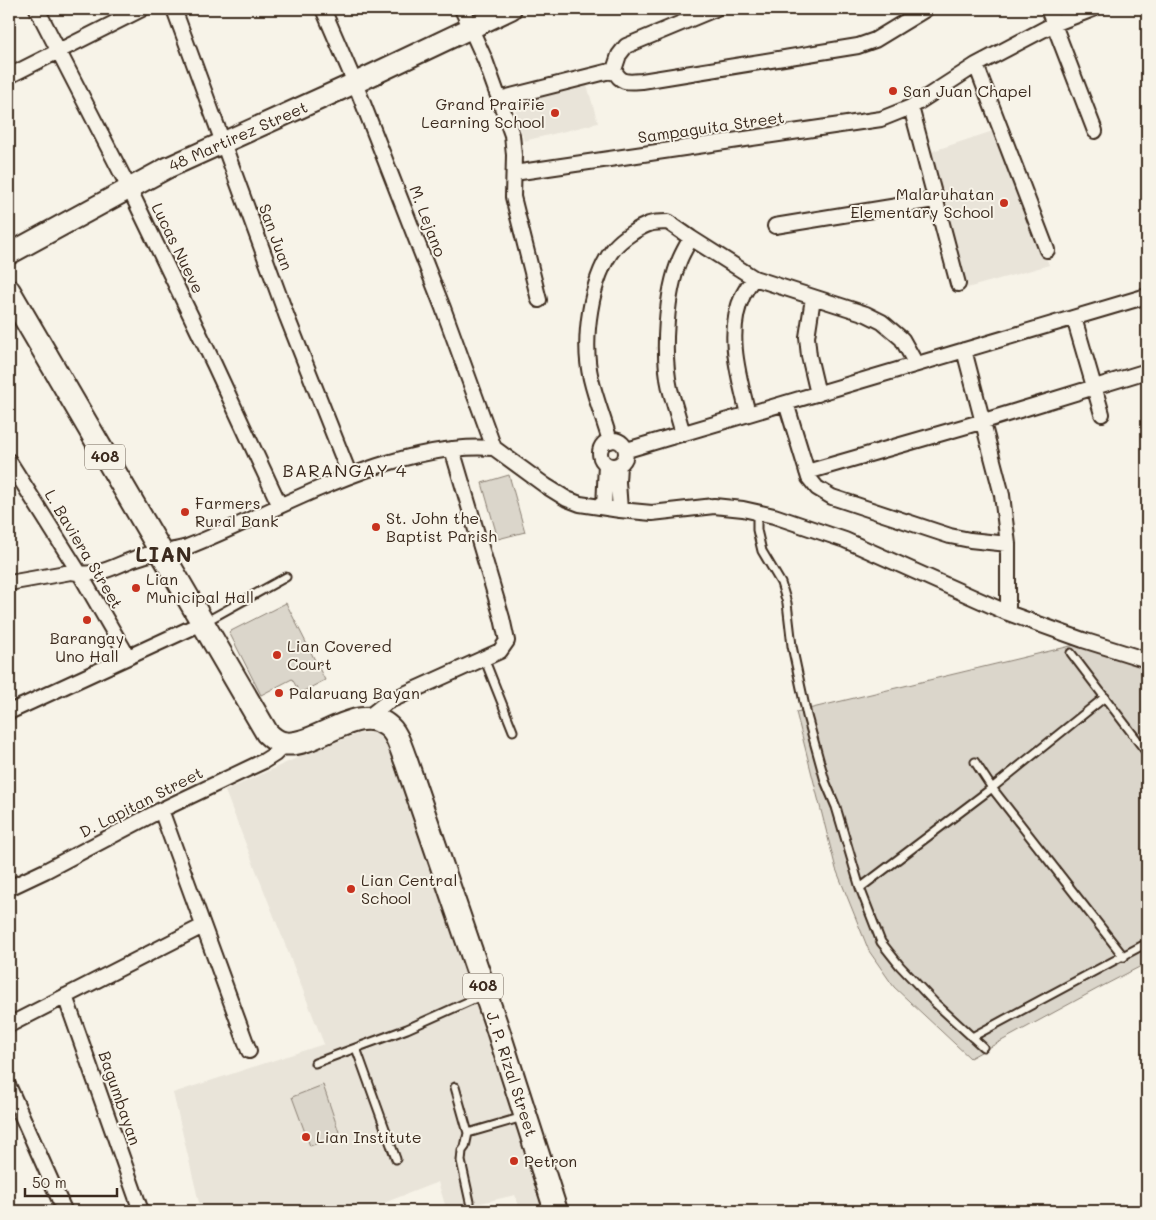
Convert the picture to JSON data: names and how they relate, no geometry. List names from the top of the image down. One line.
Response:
{"streets":{"main road":["408","J. P. Rizal Street"],"street":["Sampaguita Street","48 Martirez Street","M. Lejano","San Juan","Lucas Nueve","L. Baviera Street","D. Lapitan Street","Bagumbayan"]},"crossings":[["48 Martirez Street","M. Lejano"],["48 Martirez Street","San Juan"],["48 Martirez Street","Lucas Nueve"],["408","D. Lapitan Street"]],"districts":["BARANGAY 4","LIAN"],"places":["San Juan Chapel","Grand Prairie Learning School","Malaruhatan Elementary School","Farmers Rural Bank","St. John the Baptist Parish","Lian Municipal Hall","Barangay Uno Hall","Lian Covered Court","Palaruang Bayan","Lian Central School","Lian Institute","Petron"],"scale_bar":"50 m"}
